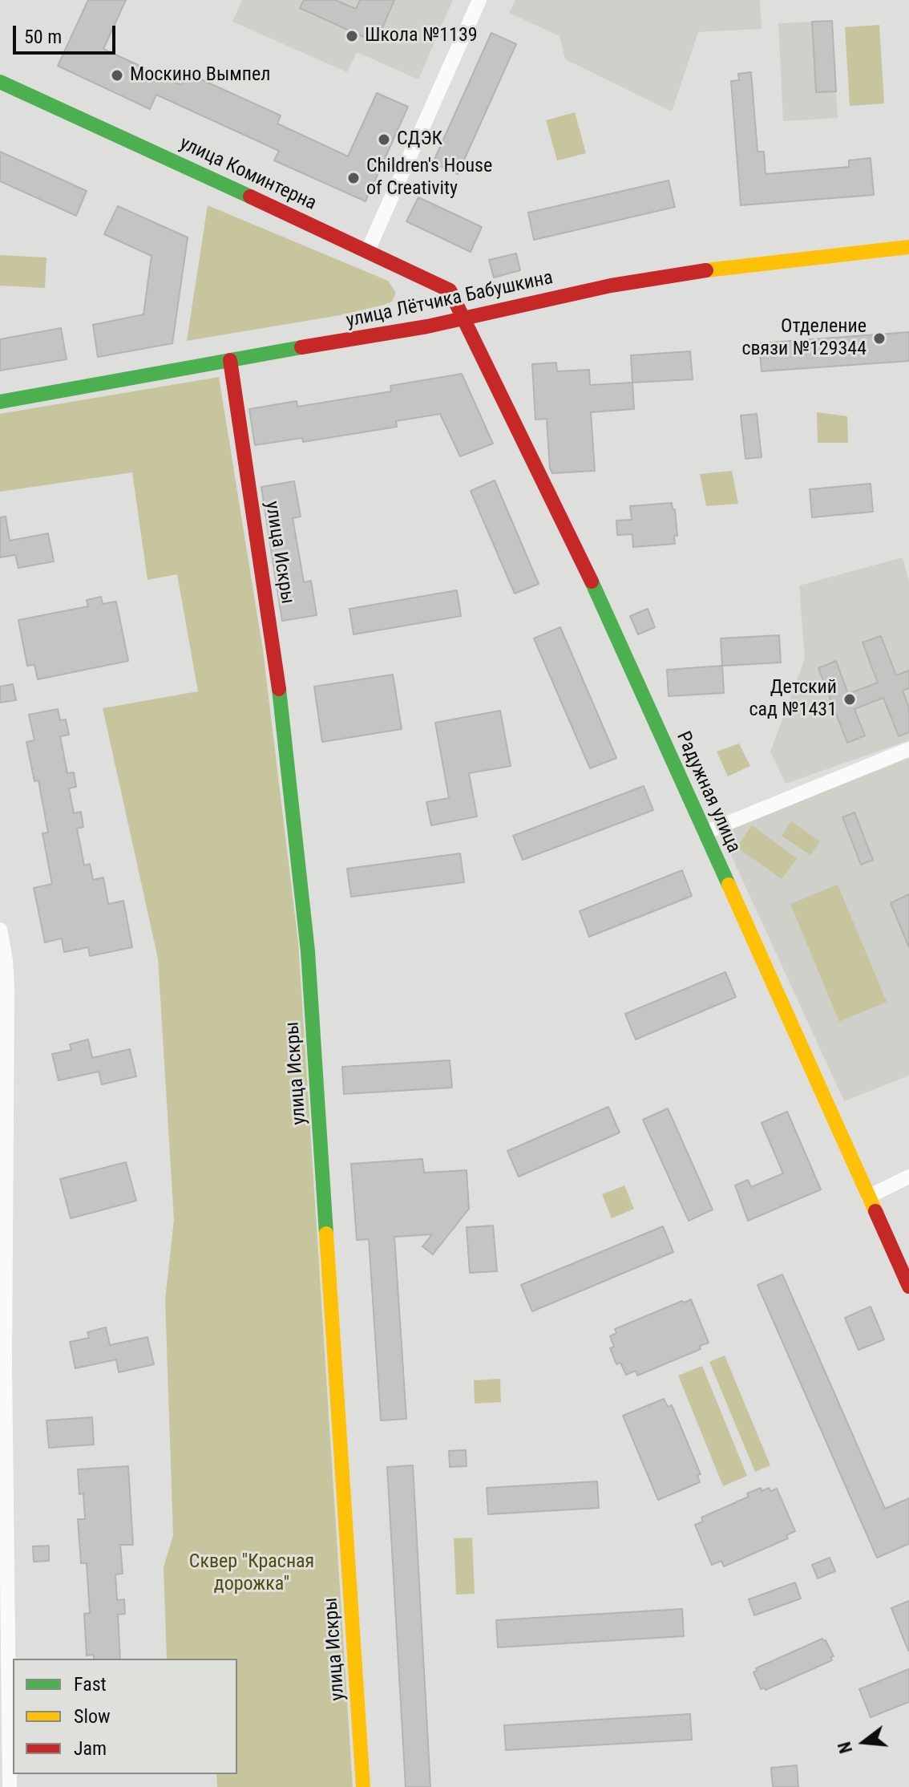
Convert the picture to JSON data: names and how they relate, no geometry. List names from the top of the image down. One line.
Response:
{"streets":{"street":["улица Коминтерна","улица Лётчика Бабушкина","улица Искры","Радужная улица"]},"crossings":[["улица Коминтерна","улица Лётчика Бабушкина"],["улица Коминтерна","Радужная улица"],["улица Лётчика Бабушкина","улица Искры"],["улица Лётчика Бабушкина","Радужная улица"]],"parks":["Сквер \"Красная дорожка\""],"places":["Школа №1139","Москино Вымпел","СДЭК","Children's House of Creativity","Отделение связи №129344","Детский сад №1431"],"legend":["Fast","Slow","Jam"],"scale_bar":"50 m","north":"left"}
